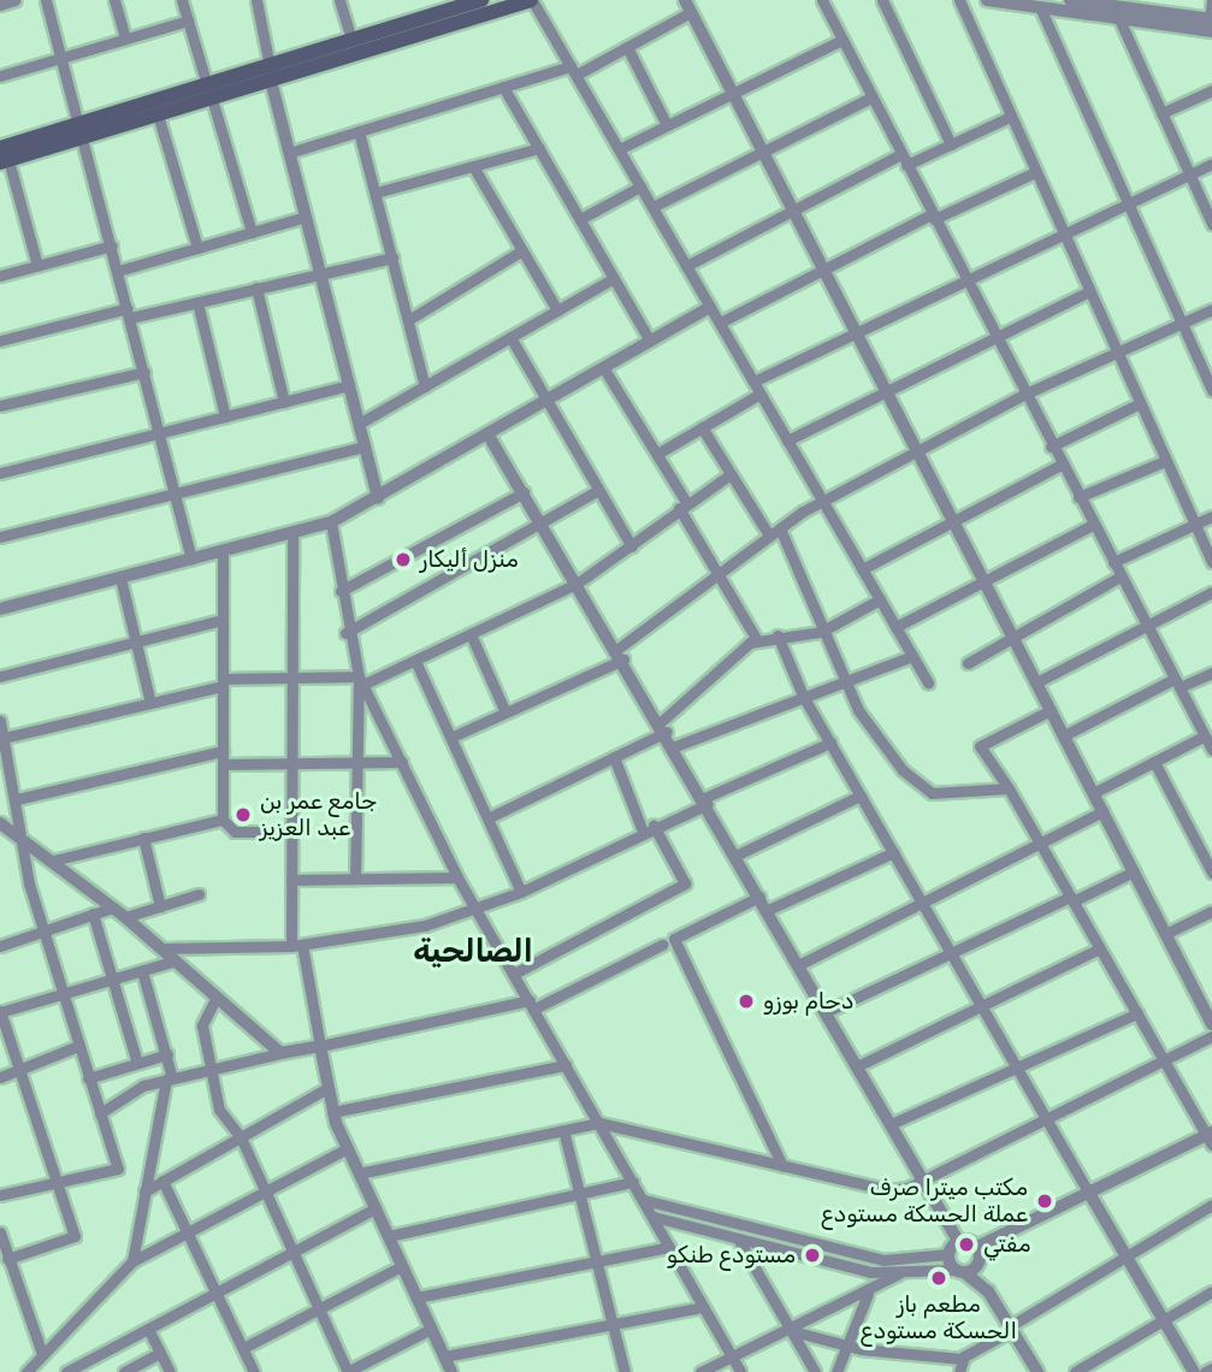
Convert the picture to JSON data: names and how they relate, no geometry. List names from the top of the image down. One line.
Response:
{"districts":["الصالحية"],"places":["منزل أليكار","جامع عمر بن عبد العزيز","دحام بوزو","مكتب ميترا صرف عملة الحسكة مستودع","مفتي","مستودع طنكو","مطعم باز الحسكة مستودع"]}
